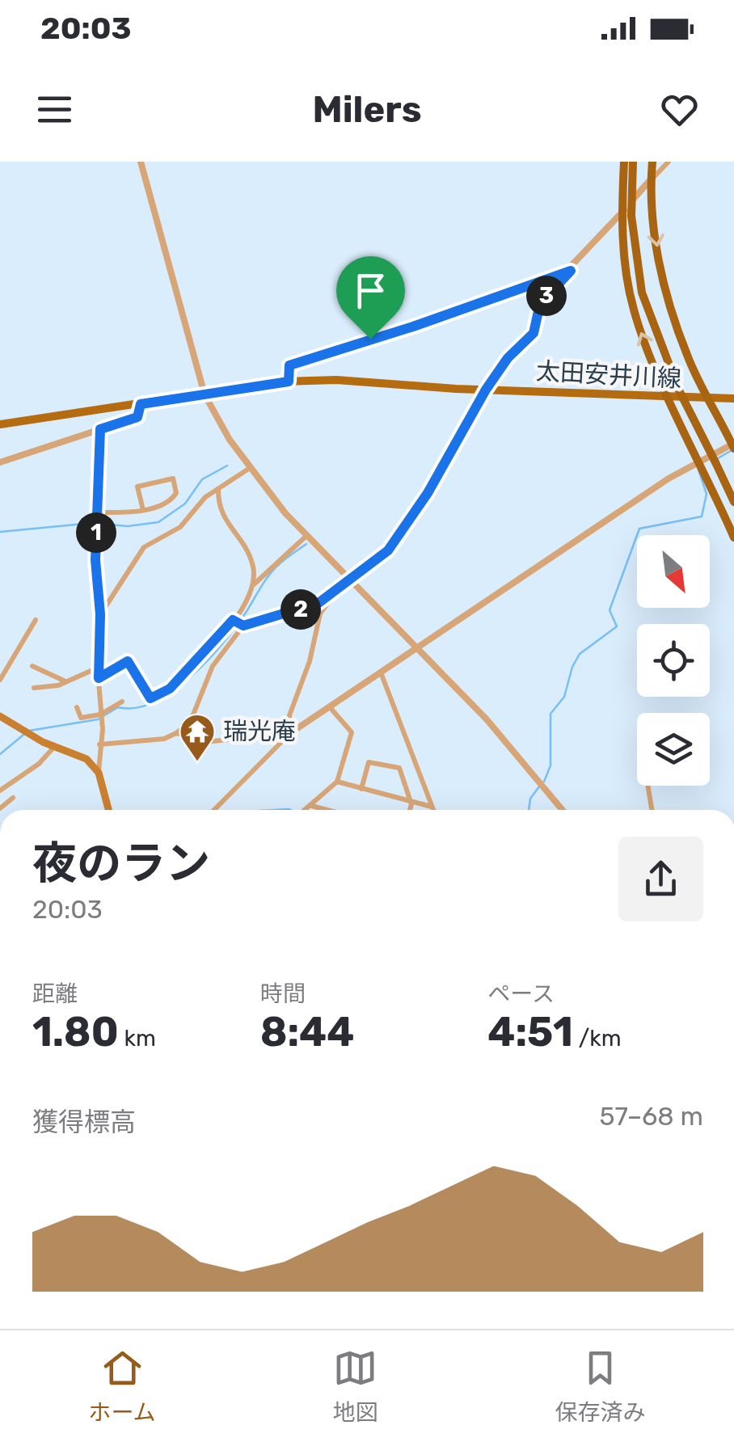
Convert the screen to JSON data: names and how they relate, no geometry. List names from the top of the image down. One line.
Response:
{"streets":{"main road":["太田安井川線"]},"places":{"temple":["瑞光庵"]},"north":"bottom right","page":{"status":"20:03","header":"Milers","pins":["3","1","2"],"heading":["夜のラン","20:03"],"stats":[["距離","1.80 km"],["時間","8:44"],["ペース","4:51 /km"]],"chart":["獲得標高","57–68 m"],"tabs":["ホーム","地図","保存済み"]}}
